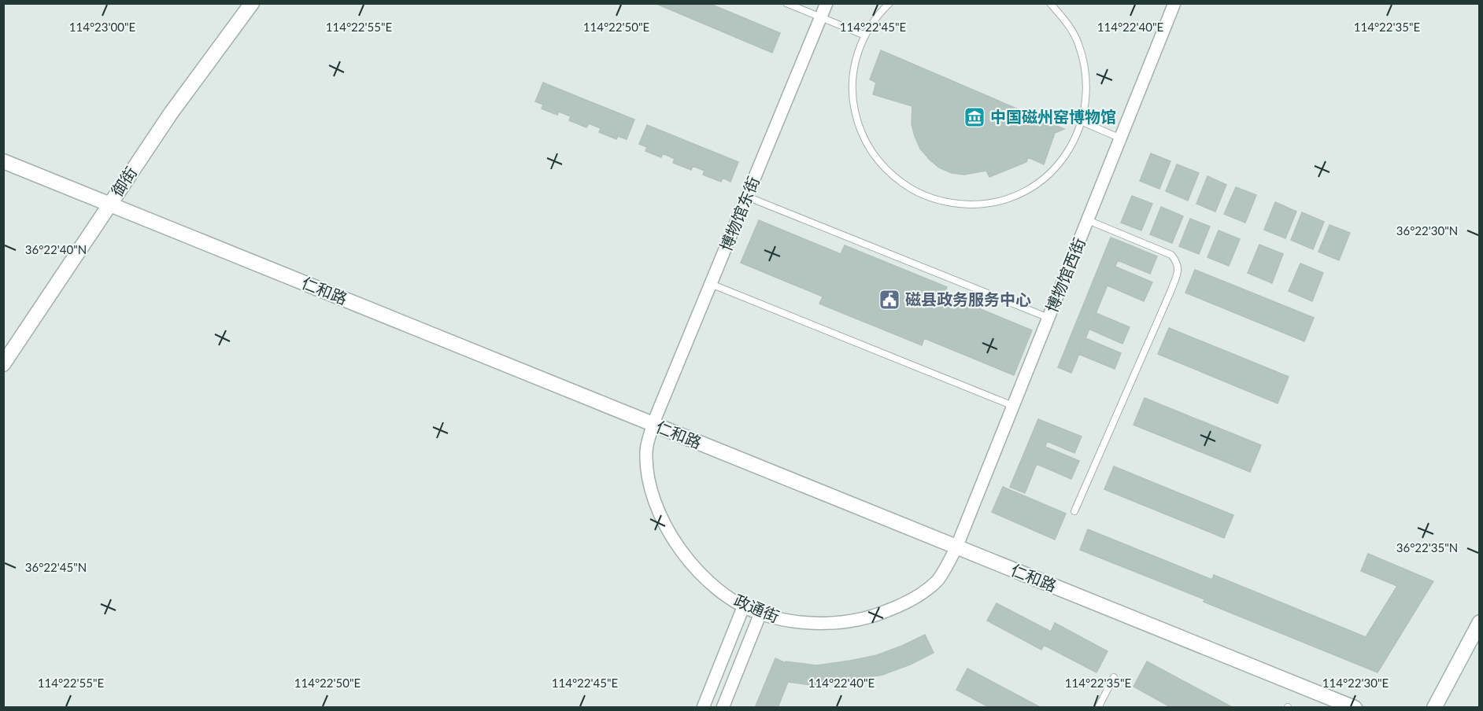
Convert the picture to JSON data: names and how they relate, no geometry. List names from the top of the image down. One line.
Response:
{"streets":{"street":["御街","博物馆东街","博物馆西街","仁和路","政通街"]},"crossings":[["御街","仁和路"],["博物馆东街","仁和路"],["博物馆东街","政通街"],["博物馆西街","仁和路"],["博物馆西街","政通街"],["仁和路","政通街"]],"places":{"museum":["中国磁州窑博物馆"],"public building":["磁县政务服务中心"]},"coordinates":["114°23'00\"E","114°22'55\"E","114°22'50\"E","114°22'40\"E","114°22'35\"E","114°22'45\"E","36°22'30\"N","36°22'40\"N","36°22'35\"N","36°22'45\"N","114°22'30\"E"]}
